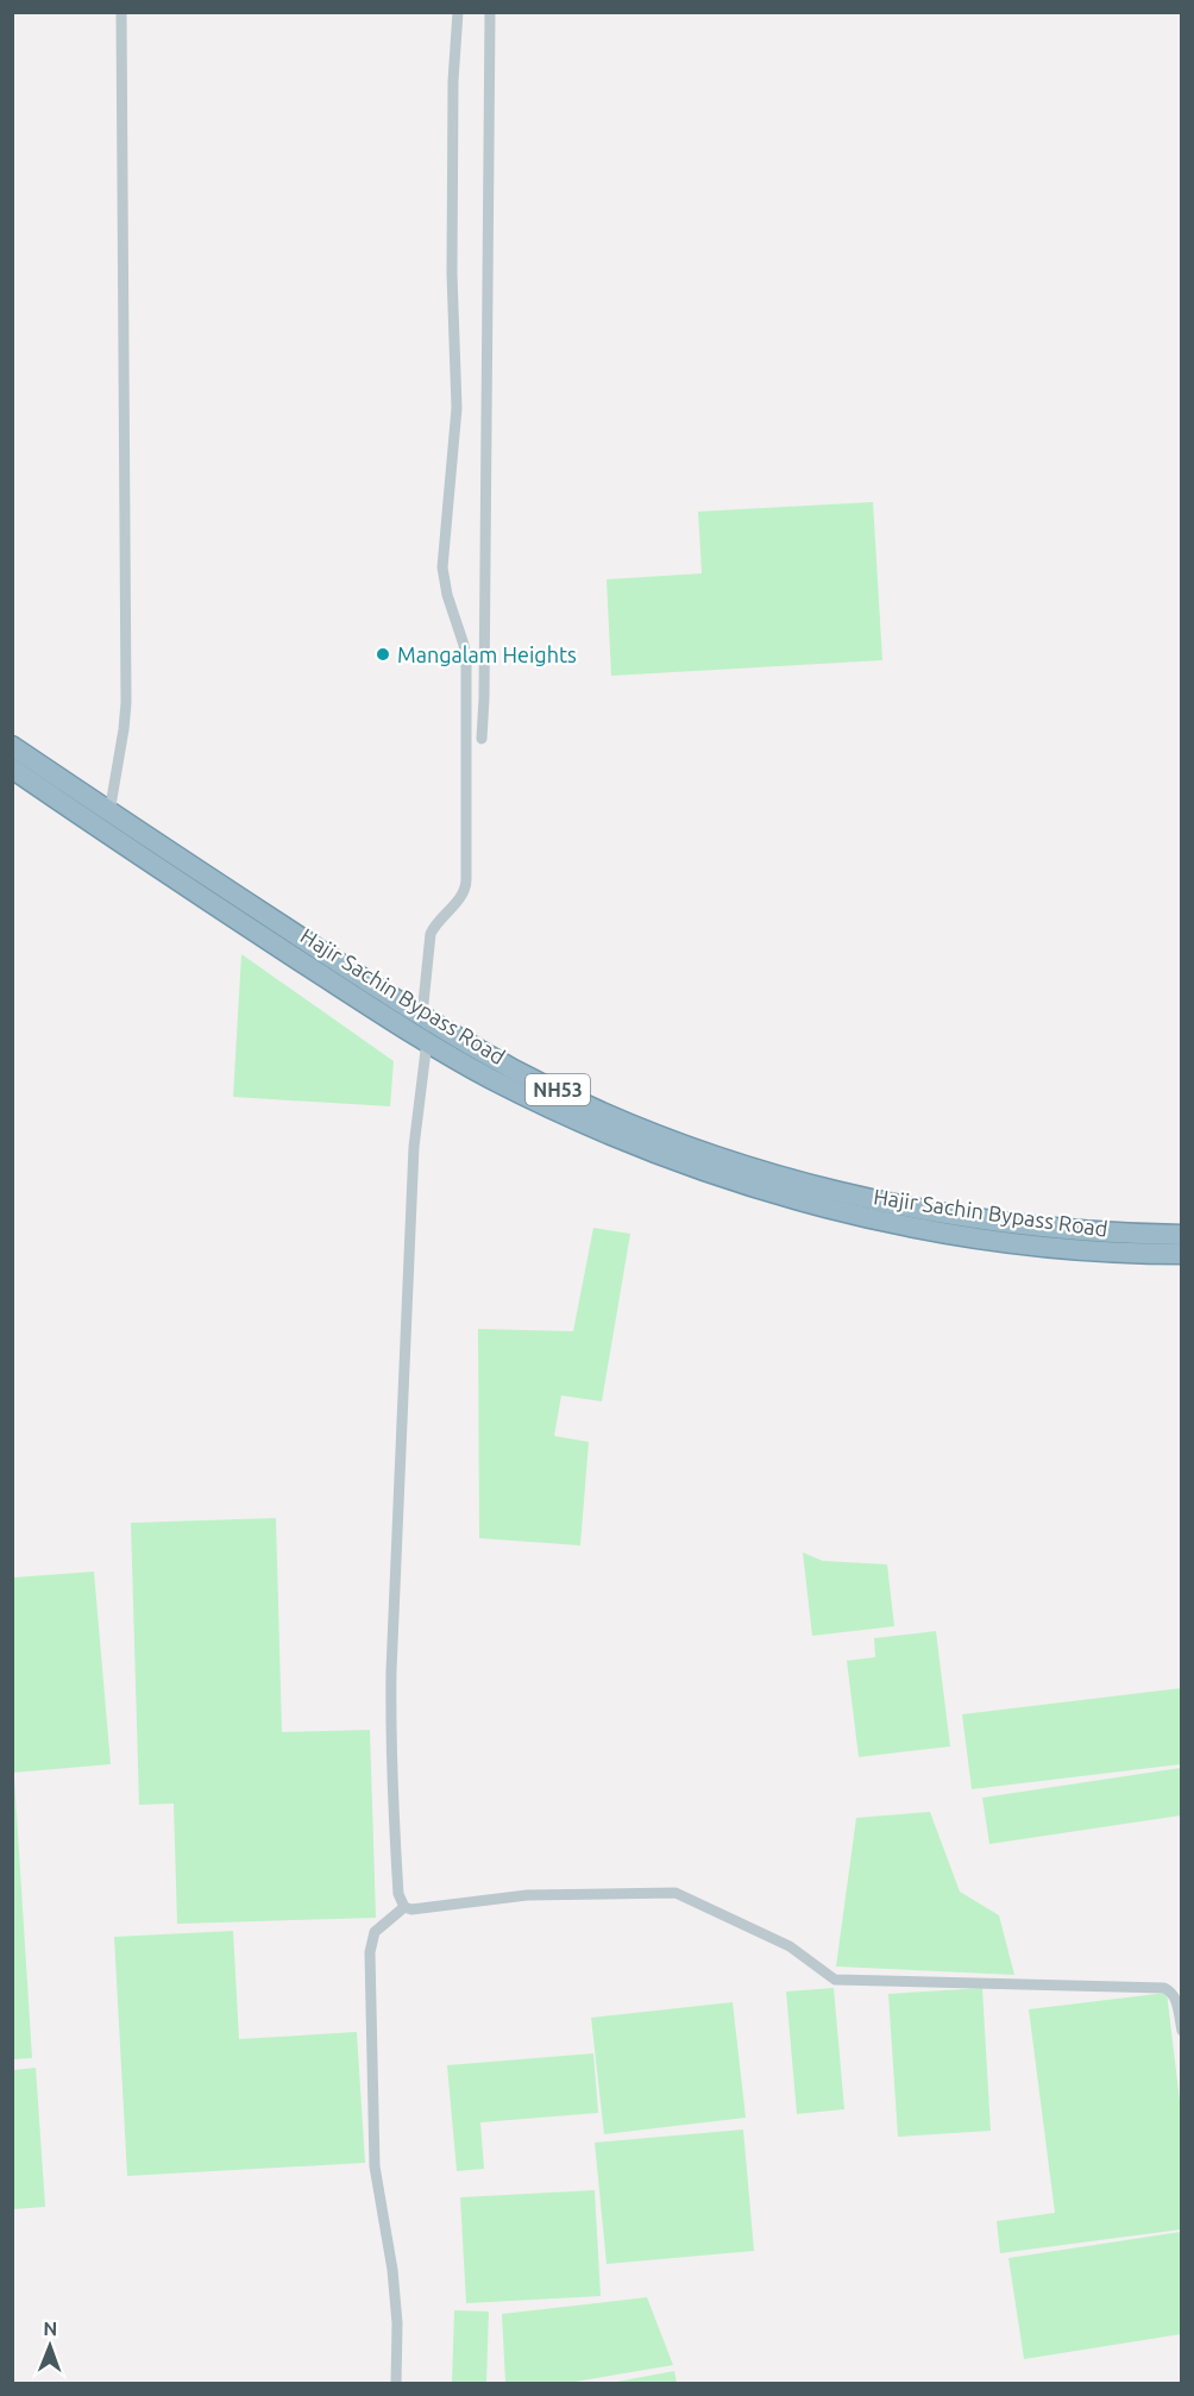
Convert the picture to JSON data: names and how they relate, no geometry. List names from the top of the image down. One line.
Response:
{"streets":{"highway":["Hajir Sachin Bypass Road","NH53"]},"places":["Mangalam Heights"],"north":"top"}
